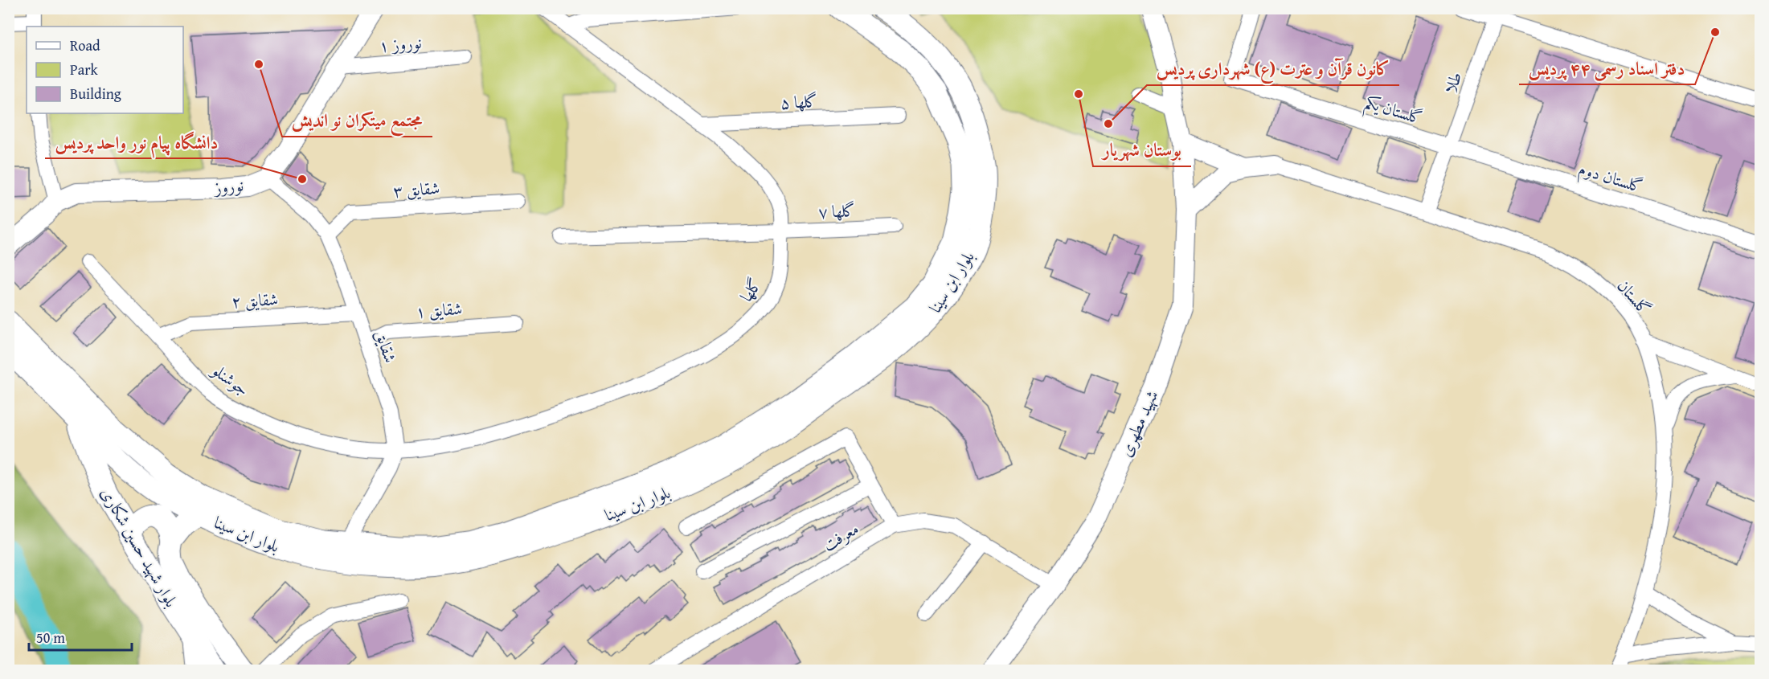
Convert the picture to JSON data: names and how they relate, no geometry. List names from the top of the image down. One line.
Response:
{"streets":{"main road":["بلوار ابن سینا","بلوار شهید حسین شکاری"],"street":["نوروز ۱","طلا","گلها ۵","گلستان یکم","گلستان دوم","نوروز","شقایق ۳","گلها ۷","گلها","گلستان","شقایق ۲","شقایق ۱","شقایق","جوشنلو","شهید مطهری","معرفت"]},"crossings":[["نوروز ۱","نوروز"],["طلا","گلستان یکم"],["طلا","گلستان دوم"],["طلا","گلستان"],["گلها ۵","گلها"],["گلستان یکم","گلستان دوم"],["نوروز","شقایق"],["شقایق ۳","شقایق"],["گلها ۷","گلها"],["بلوار ابن سینا","بلوار شهید حسین شکاری"],["گلها","شقایق"],["گلها","جوشنلو"],["شقایق ۲","شقایق"],["شقایق ۲","جوشنلو"],["شقایق ۱","شقایق"],["شقایق","جوشنلو"],["شهید مطهری","معرفت"]],"places":["دفتر اسناد رسمی ۴۴ پردیس","مجتمع میتکران نو اندیش","بوستان شهریار","کانون قرآن و عترت (ع) شهرداری پردیس","دانشگاه پیام نور واحد پردیس"],"legend":["Road","Park","Building"],"scale_bar":"50 m"}
